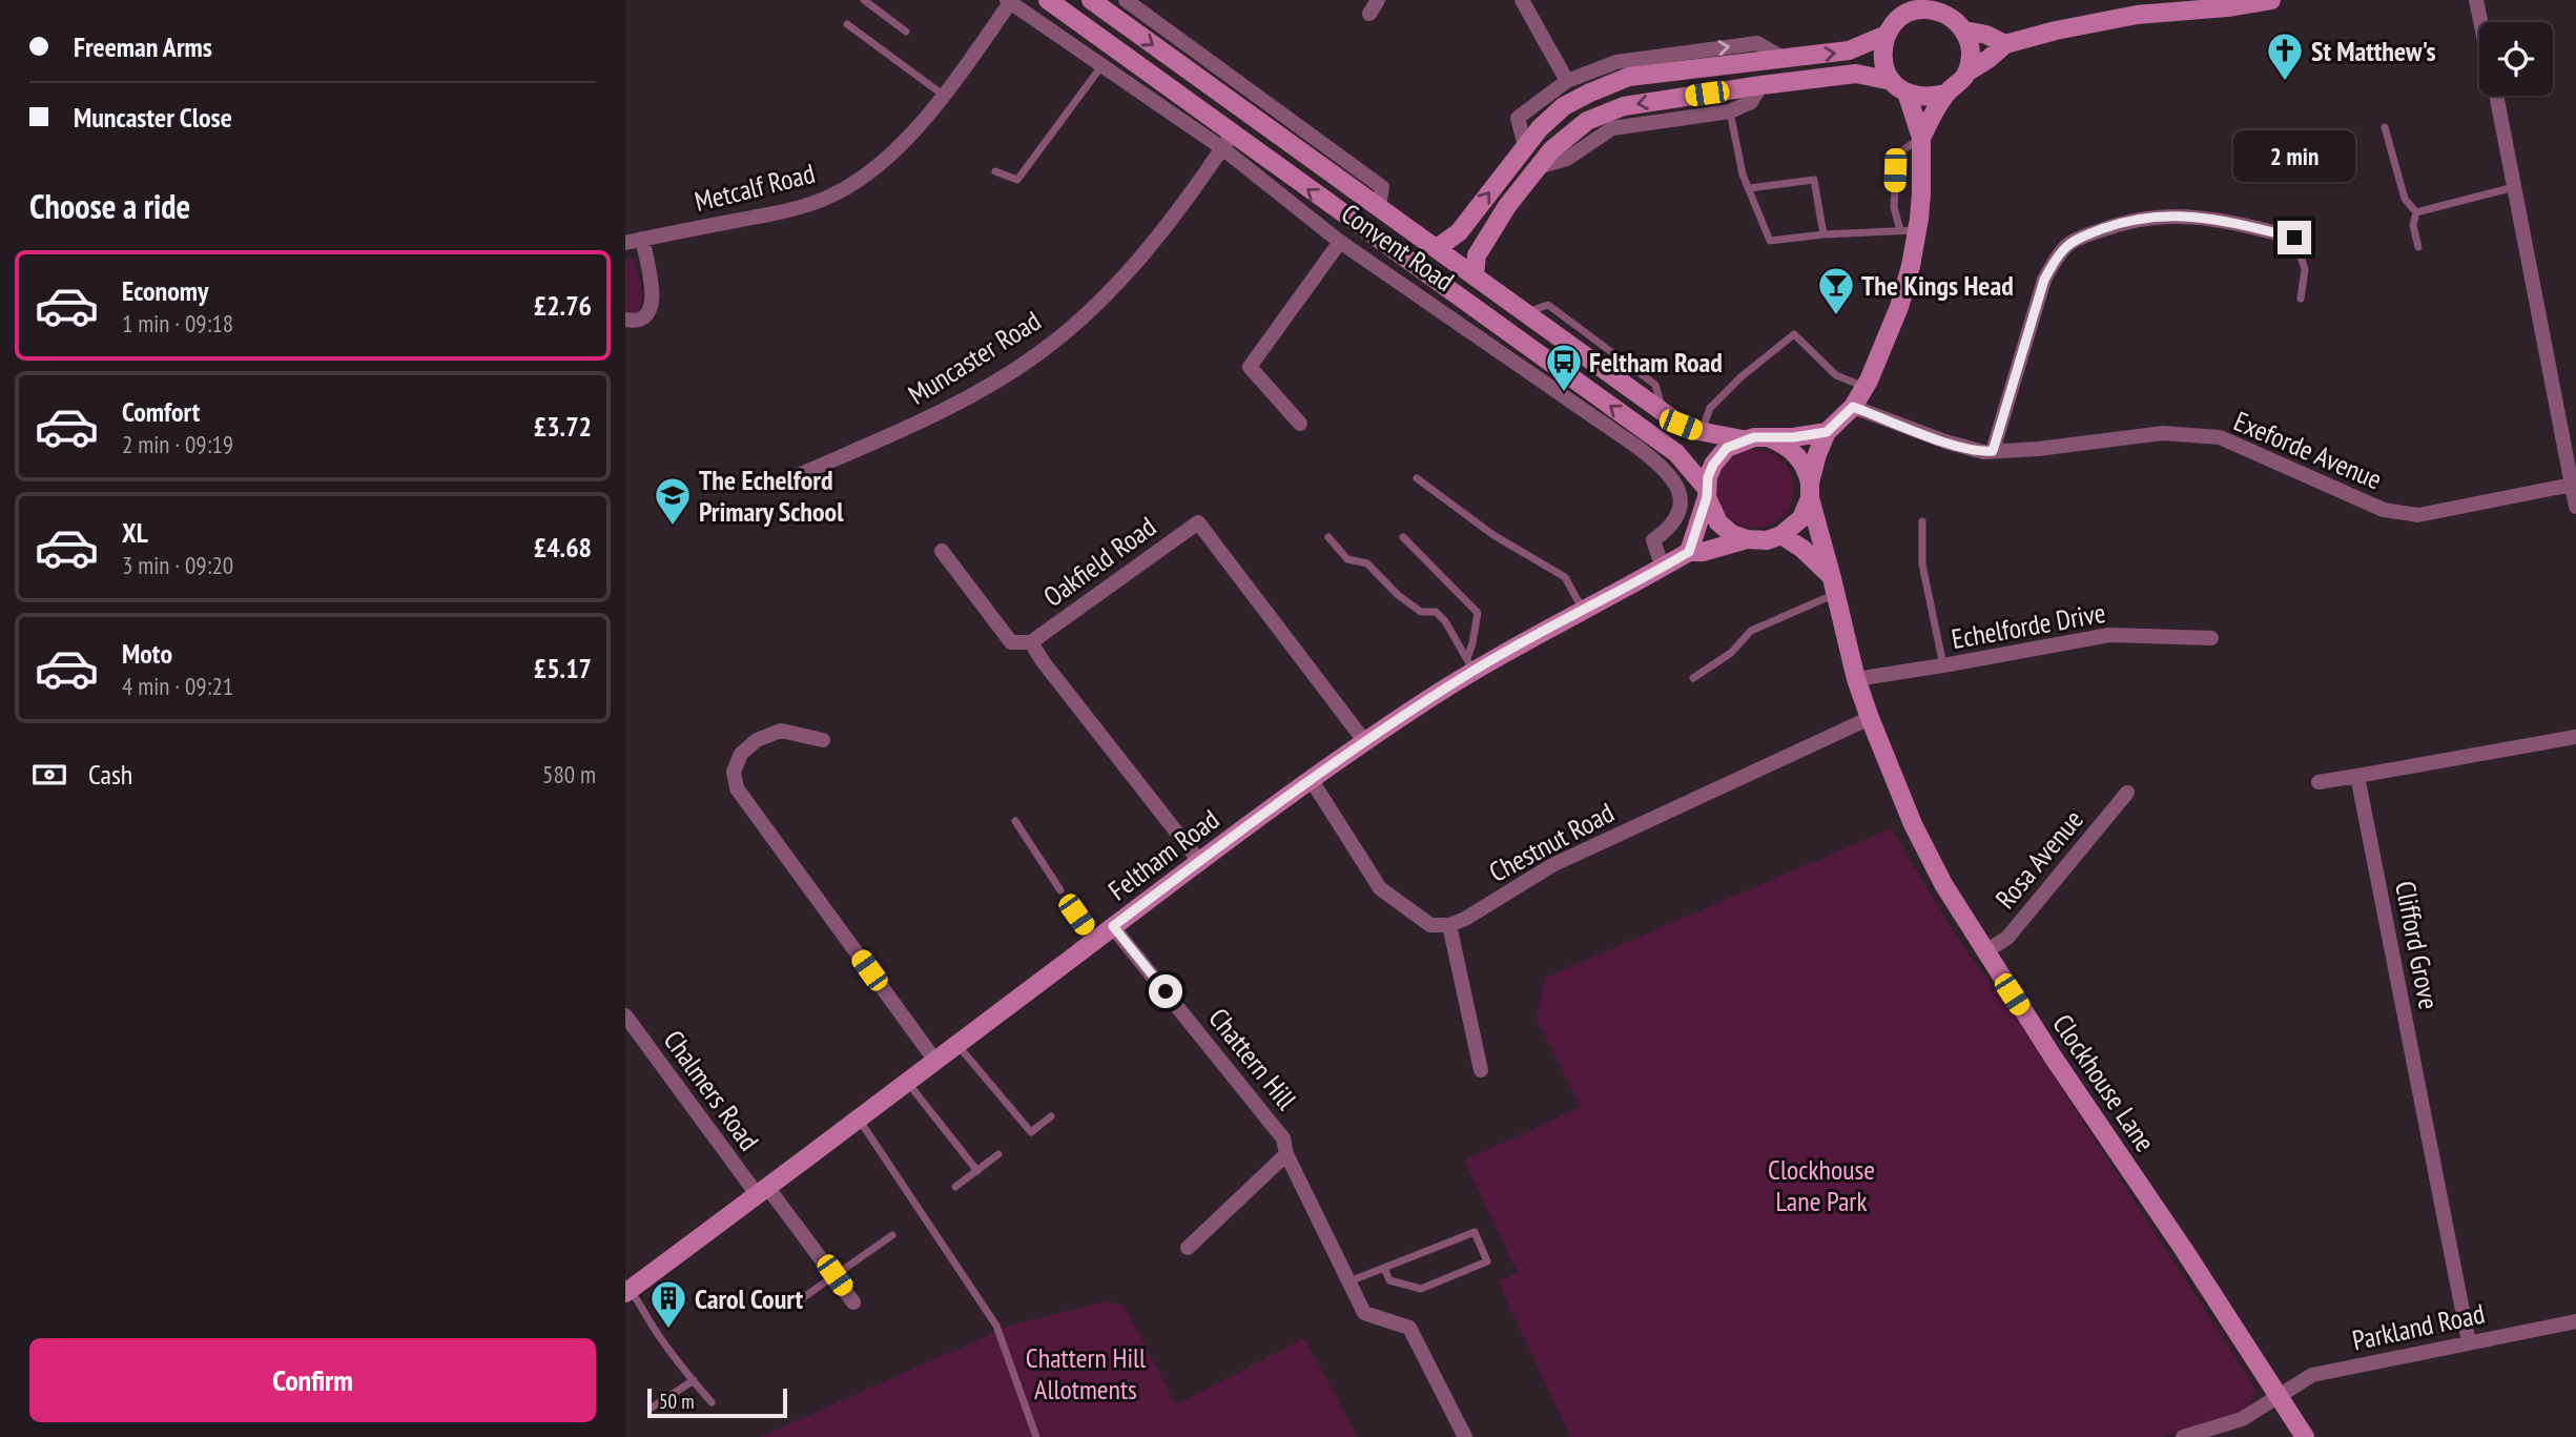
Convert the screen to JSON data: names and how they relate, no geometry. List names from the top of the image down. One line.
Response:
{"streets":{"main road":["Convent Road","Feltham Road","Clockhouse Lane"],"street":["Metcalf Road","Muncaster Road","Exeforde Avenue","Oakfield Road","Echelforde Drive","Chestnut Road","Rosa Avenue","Clifford Grove","Chattern Hill","Chalmers Road","Parkland Road"]},"crossings":[["Metcalf Road","Convent Road"],["Convent Road","Muncaster Road"],["Convent Road","Feltham Road"],["Convent Road","Clockhouse Lane"],["Oakfield Road","Feltham Road"],["Echelforde Drive","Clockhouse Lane"],["Chestnut Road","Clockhouse Lane"],["Feltham Road","Chattern Hill"],["Feltham Road","Clockhouse Lane"],["Feltham Road","Chalmers Road"],["Rosa Avenue","Clockhouse Lane"],["Clifford Grove","Parkland Road"],["Clockhouse Lane","Parkland Road"]],"parks":["Clockhouse Lane Park","Chattern Hill Allotments"],"places":{"church":["St Matthew's"],"bar":["The Kings Head"],"bus stop":["Feltham Road"],"school or university":["The Echelford Primary School"],"building":["Carol Court"]},"scale_bar":"50 m","page":{"banner":["Freeman Arms","Muncaster Close"],"bubble":"2 min","heading":"Choose a ride","list":[{"name":"Economy","note":"1 min · 09:18","value":"£2.76"},{"name":"Comfort","note":"2 min · 09:19","value":"£3.72"},{"name":"XL","note":"3 min · 09:20","value":"£4.68"},{"name":"Moto","note":"4 min · 09:21","value":"£5.17"}],"pay":["Cash","580 m"],"buttons":"Confirm","scale":"50 m"}}
